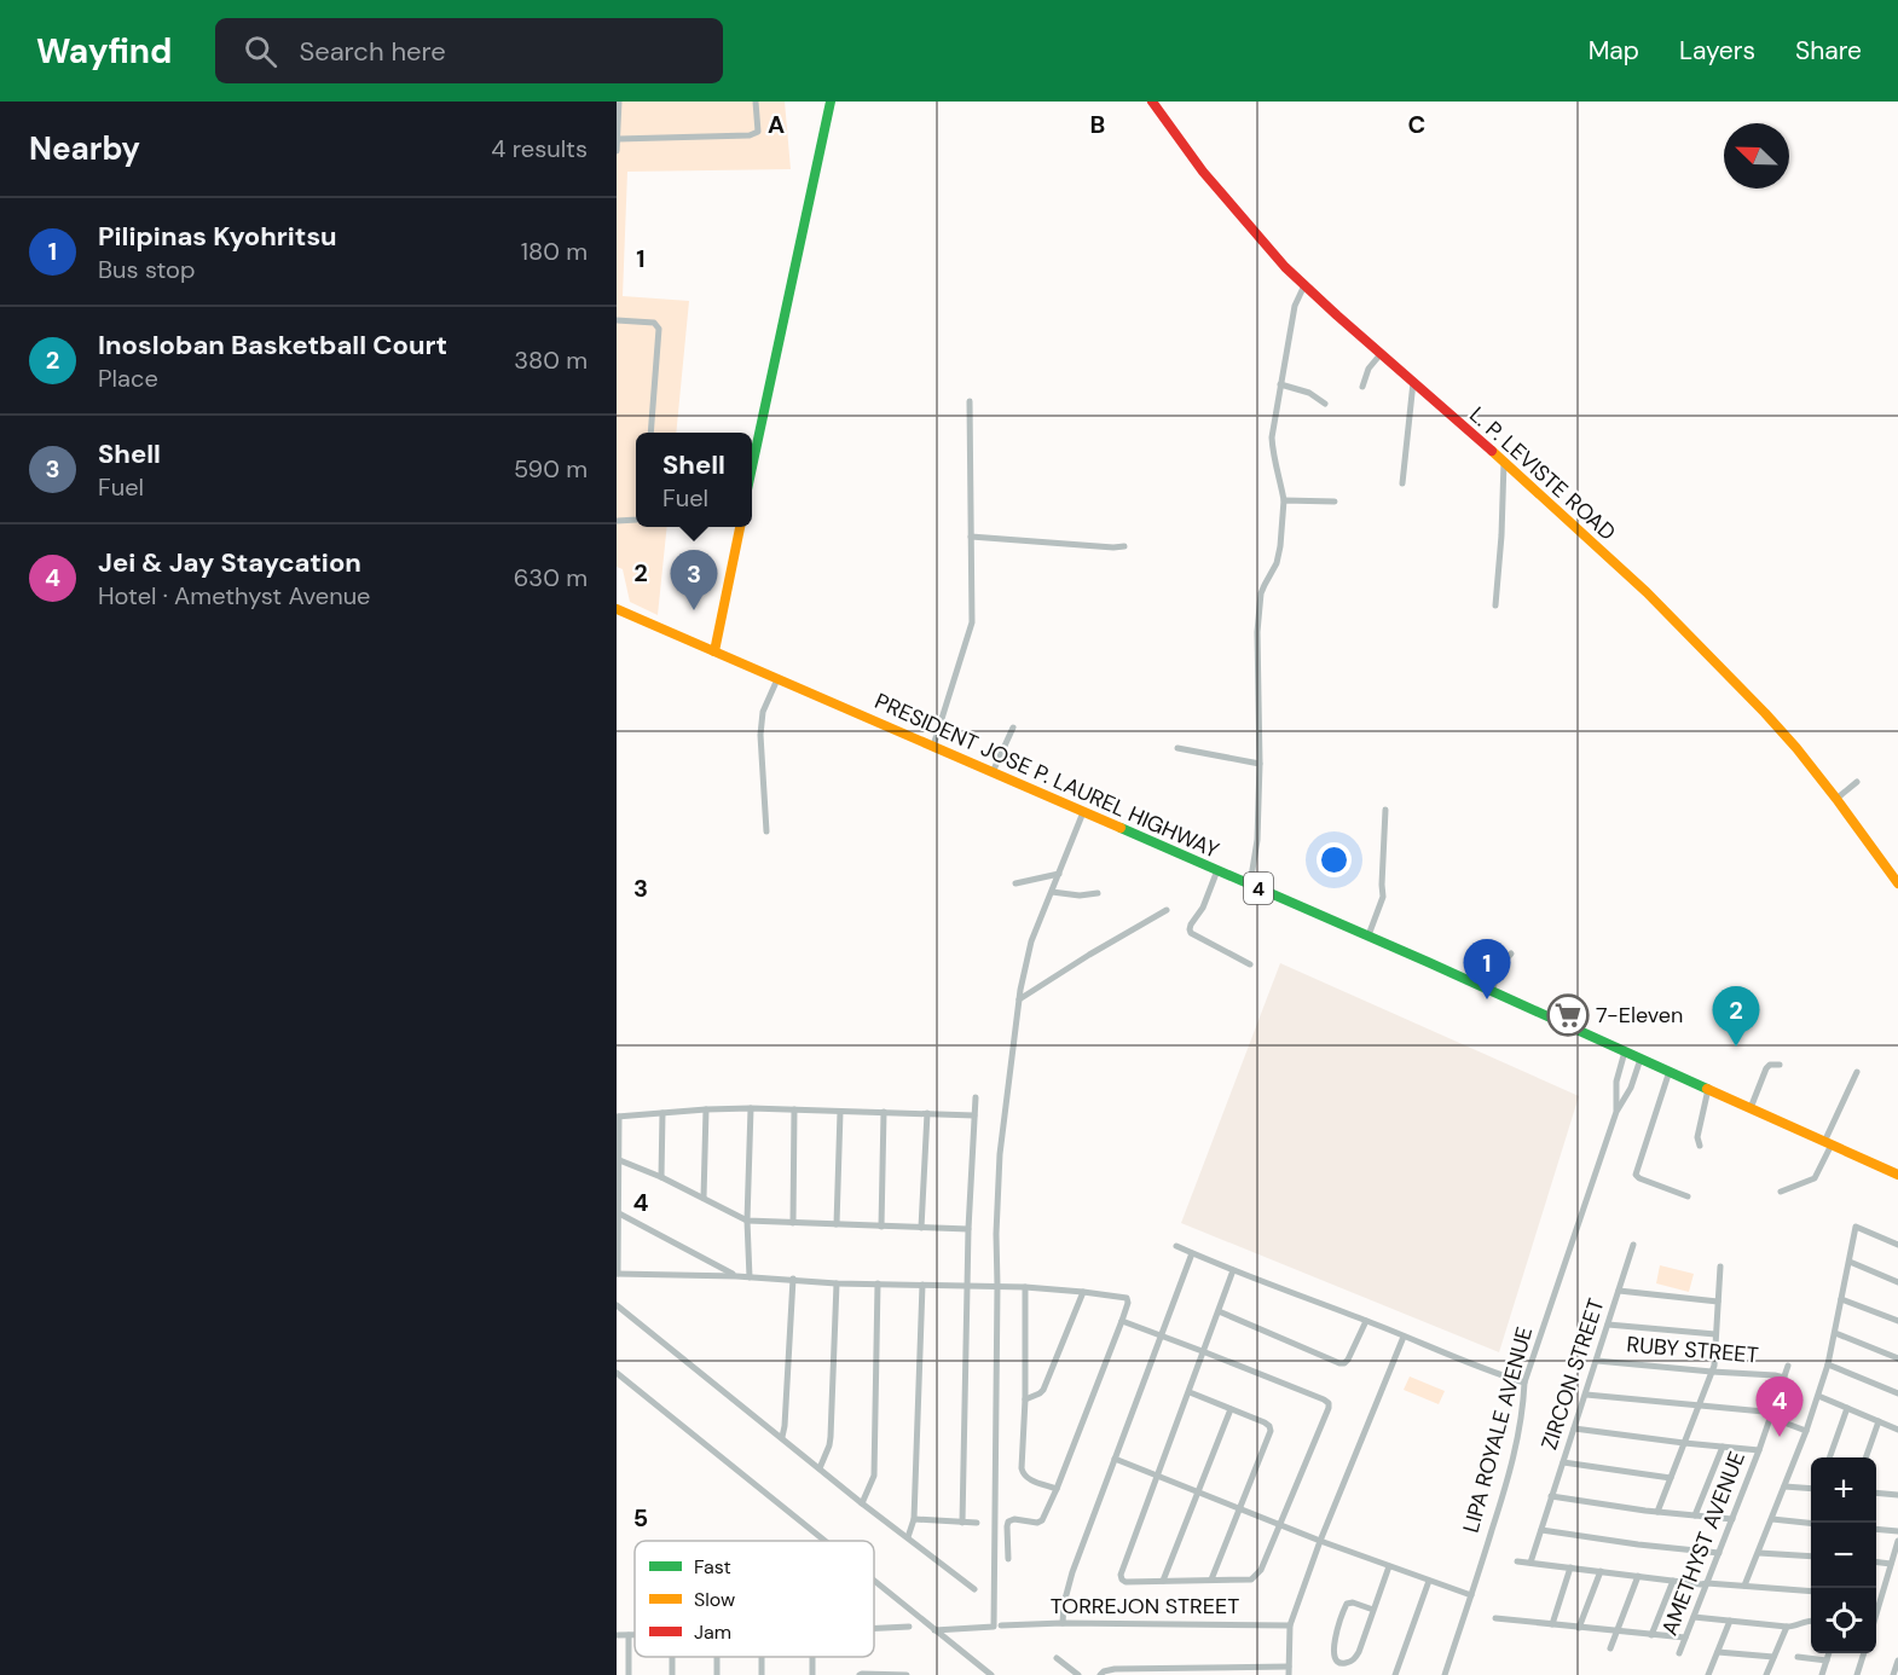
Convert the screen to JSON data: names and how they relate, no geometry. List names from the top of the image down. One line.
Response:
{"streets":{"main road":["L. P. LEVISTE ROAD","PRESIDENT JOSE P. LAUREL HIGHWAY","4"],"street":["RUBY STREET","ZIRCON STREET","LIPA ROYALE AVENUE","AMETHYST AVENUE","TORREJON STREET"]},"crossings":[["PRESIDENT JOSE P. LAUREL HIGHWAY","LIPA ROYALE AVENUE"],["RUBY STREET","ZIRCON STREET"],["RUBY STREET","AMETHYST AVENUE"]],"places":{"supermarket":["7-Eleven"]},"legend":["Fast","Slow","Jam"],"north":"top left","page":{"header":"Wayfind","search":"Search here","nav":["Map","Layers","Share"],"heading":["Nearby","4 results"],"list":[{"mark":"1","name":"Pilipinas Kyohritsu","note":"Bus stop","value":"180 m"},{"mark":"2","name":"Inosloban Basketball Court","note":"Place","value":"380 m"},{"mark":"3","name":"Shell","note":"Fuel","value":"590 m"},{"mark":"4","name":"Jei & Jay Staycation","note":"Hotel · Amethyst Avenue","value":"630 m"}],"popup":["Shell","Fuel"],"pins":["3","1","2","4"],"map_buttons":["+","−"]},"grid":{"columns":["A","B","C"],"rows":["1","2","3","4","5"]}}
